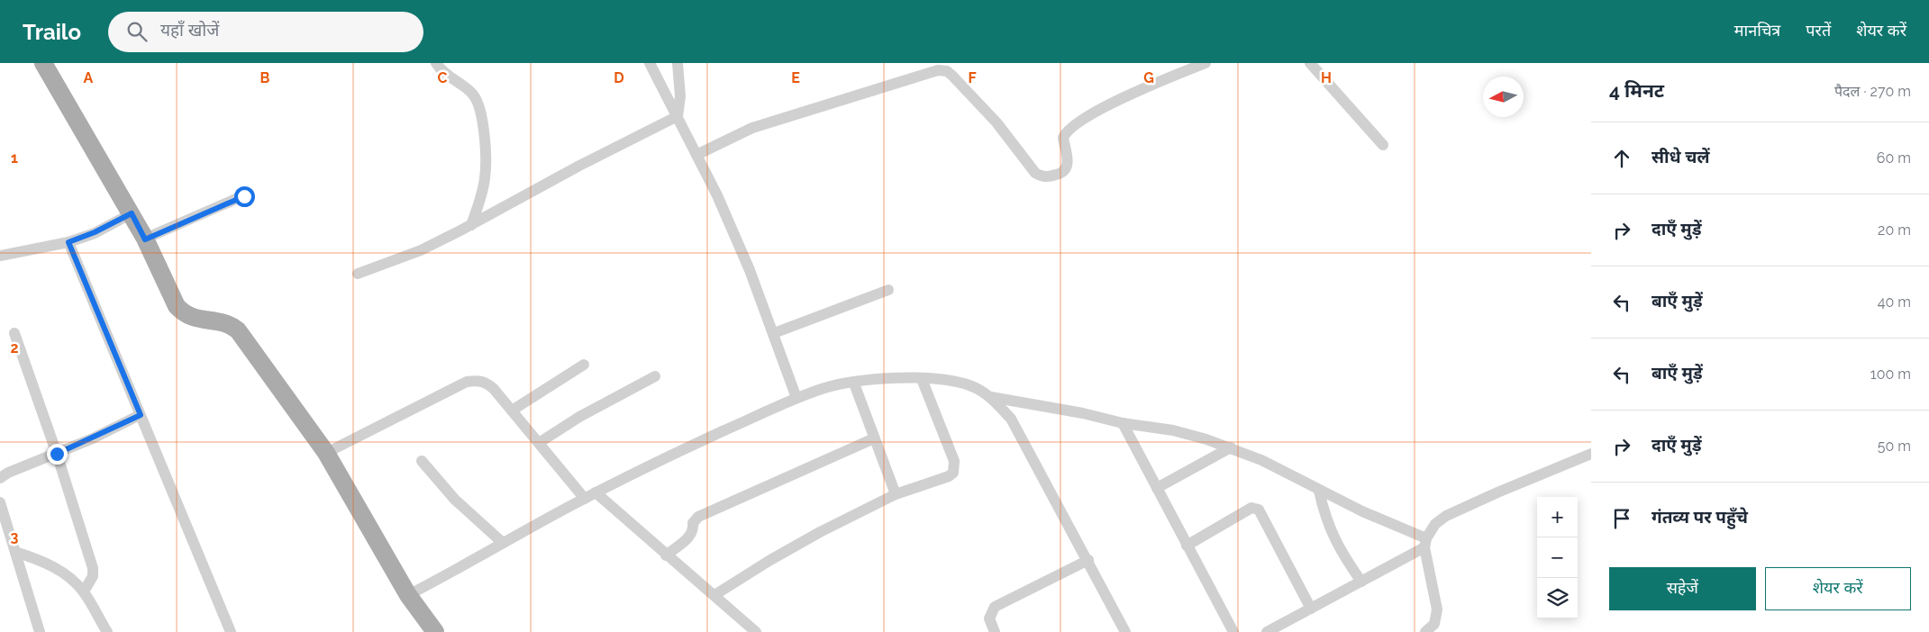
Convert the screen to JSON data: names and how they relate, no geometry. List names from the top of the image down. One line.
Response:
{"north":"left","page":{"header":"Trailo","search":"यहाँ खोजें","nav":["मानचित्र","परतें","शेयर करें"],"heading":["4 मिनट","पैदल · 270 m"],"list":[["सीधे चलें","60 m"],["दाएँ मुड़ें","20 m"],["बाएँ मुड़ें","40 m"],["बाएँ मुड़ें","100 m"],["दाएँ मुड़ें","50 m"],"गंतव्य पर पहुँचे"],"map_buttons":["+","−"],"buttons":["सहेजें","शेयर करें"]},"grid":{"columns":["A","B","C","D","E","F","G","H"],"rows":["1","2","3"]}}
